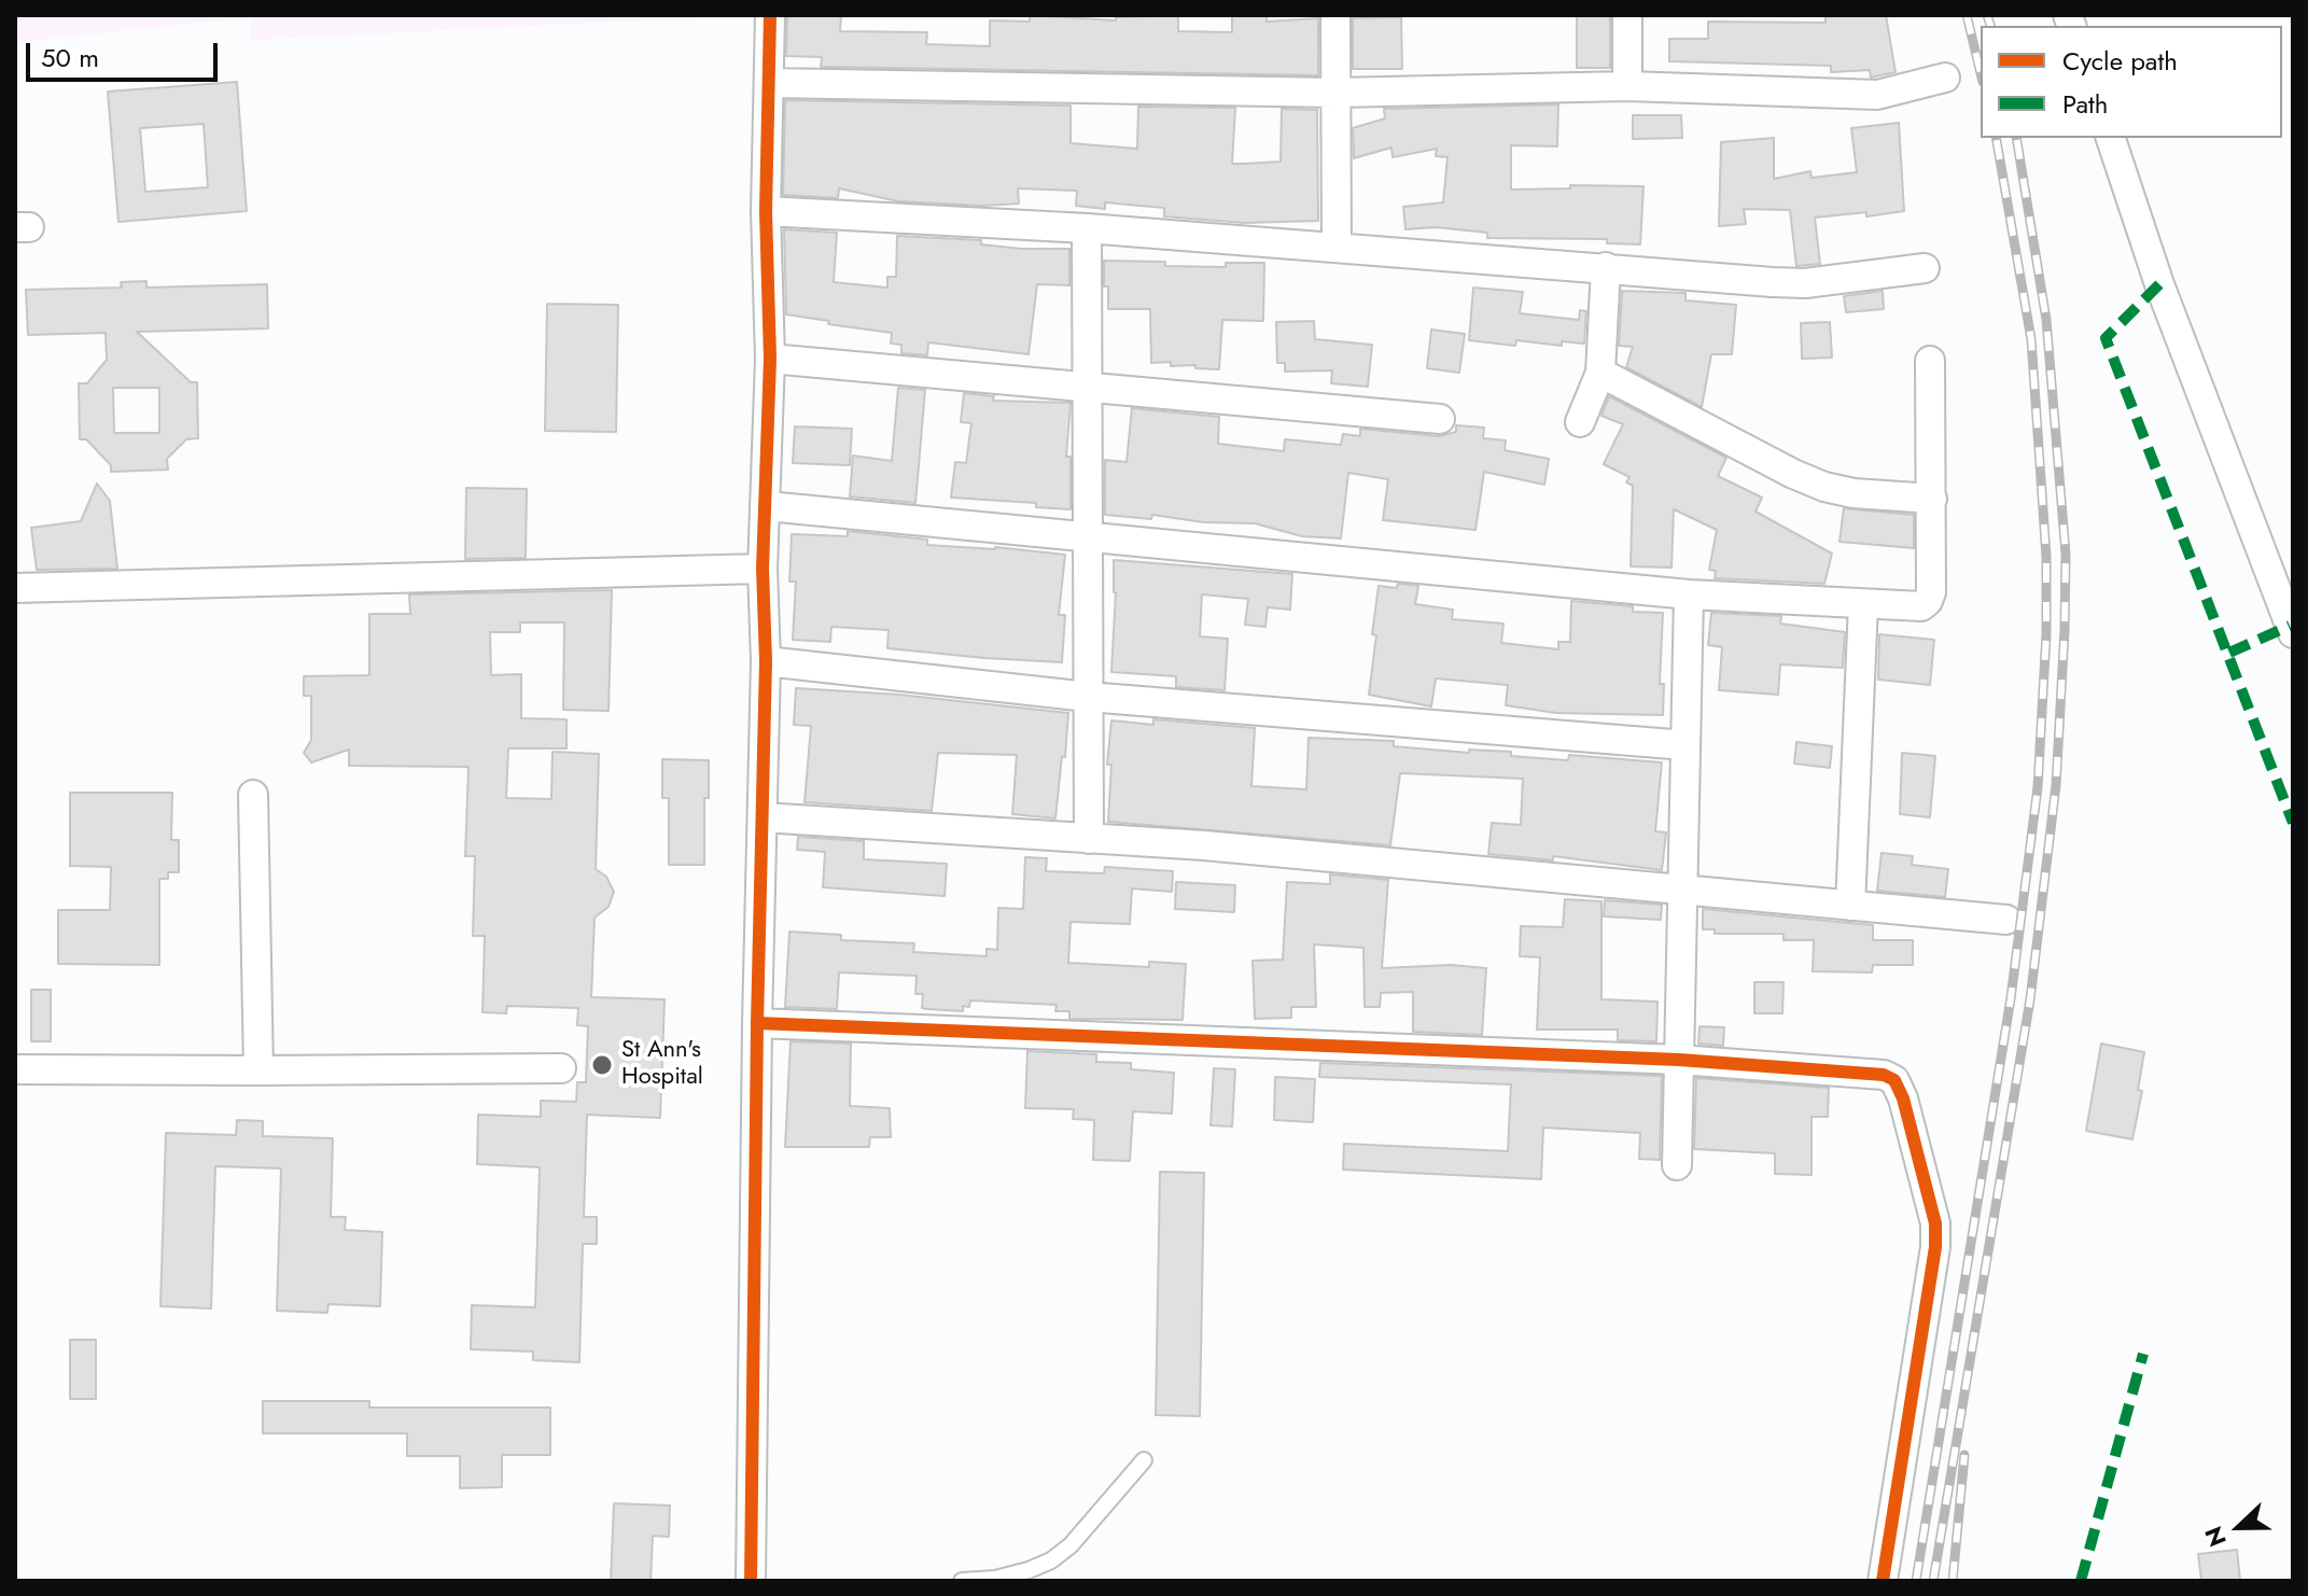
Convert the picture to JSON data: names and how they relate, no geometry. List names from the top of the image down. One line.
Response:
{"places":["St Ann's Hospital"],"legend":["Cycle path","Path"],"scale_bar":"50 m","north":"left"}
